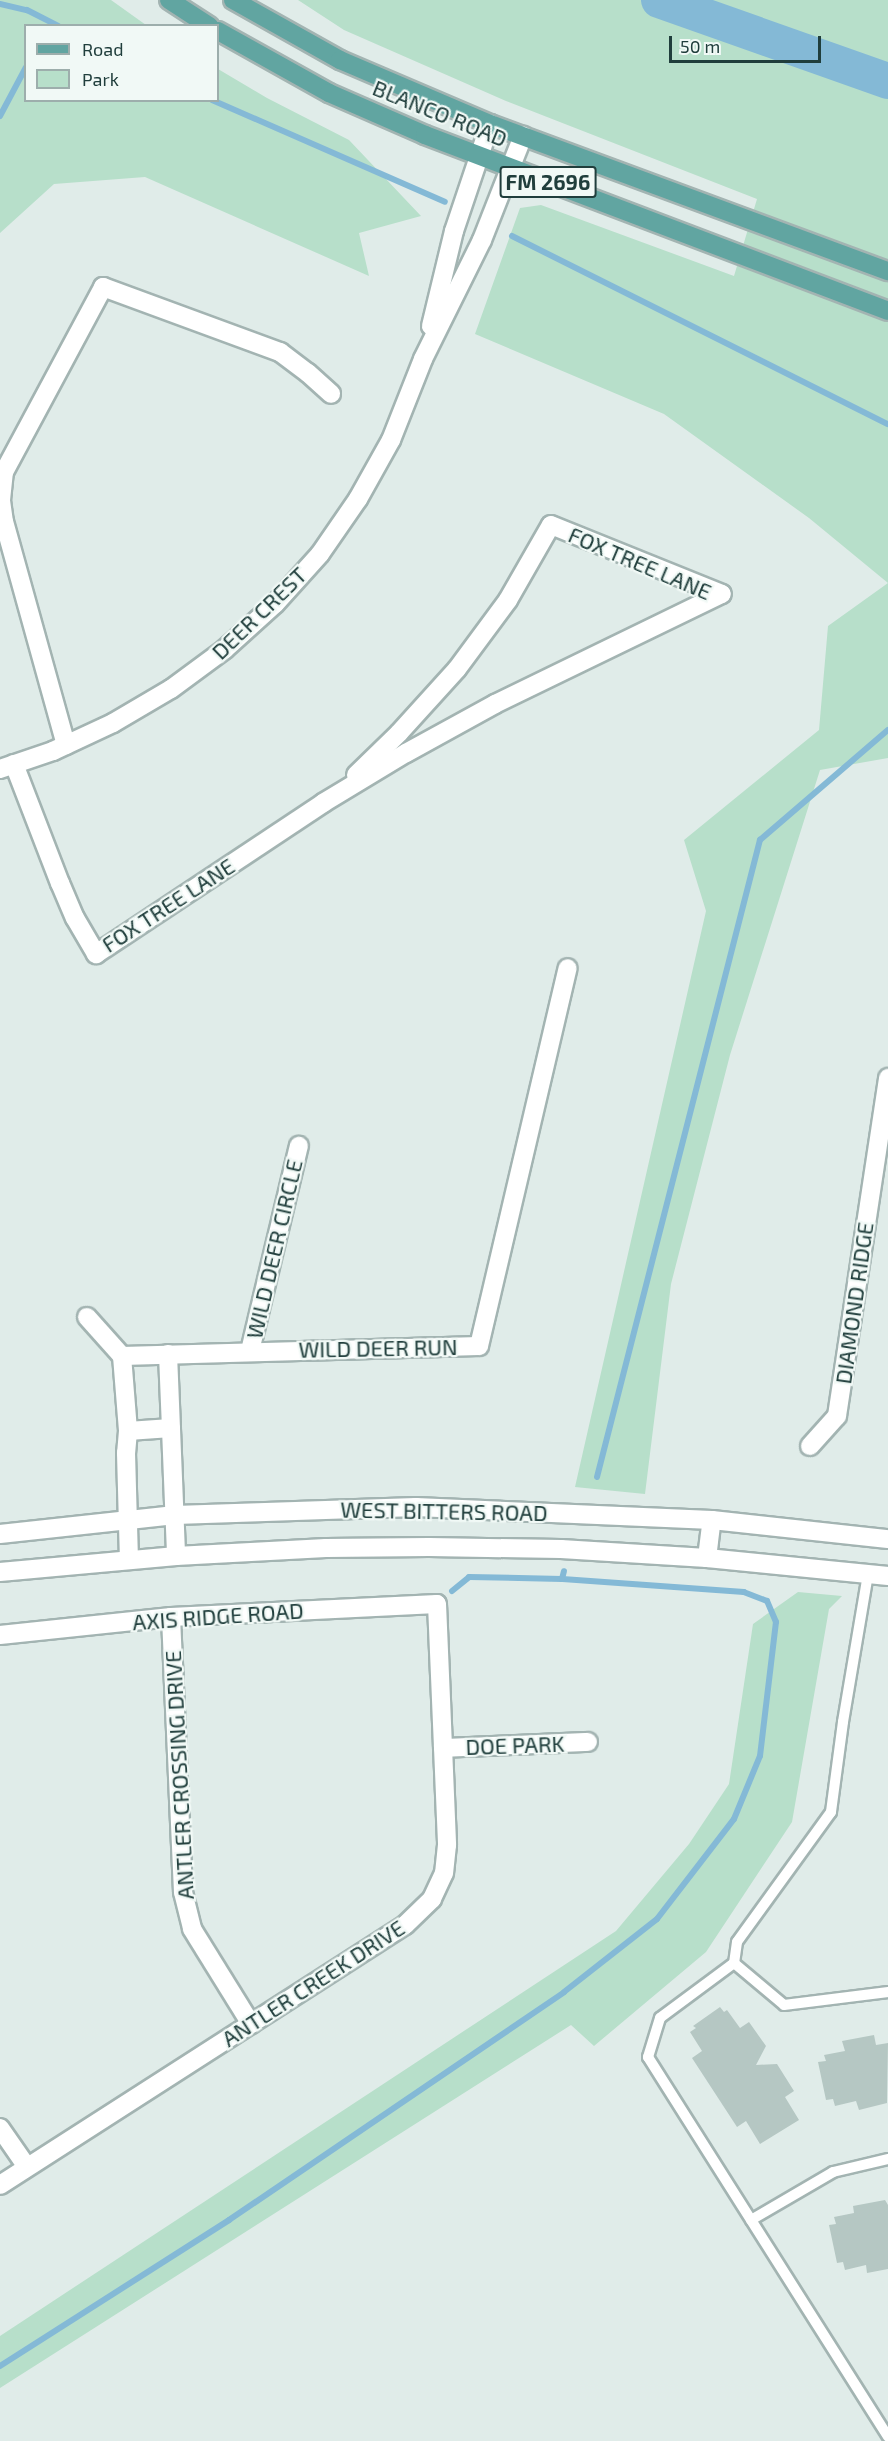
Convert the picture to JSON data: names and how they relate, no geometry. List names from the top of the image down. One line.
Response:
{"streets":{"main road":["BLANCO ROAD","FM 2696"],"street":["FOX TREE LANE","DEER CREST","WILD DEER CIRCLE","DIAMOND RIDGE","WILD DEER RUN","WEST BITTERS ROAD","AXIS RIDGE ROAD","DOE PARK","ANTLER CROSSING DRIVE","ANTLER CREEK DRIVE"]},"crossings":[["BLANCO ROAD","DEER CREST"],["FOX TREE LANE","DEER CREST"],["WILD DEER CIRCLE","WILD DEER RUN"],["AXIS RIDGE ROAD","ANTLER CROSSING DRIVE"],["AXIS RIDGE ROAD","ANTLER CREEK DRIVE"],["DOE PARK","ANTLER CREEK DRIVE"],["ANTLER CROSSING DRIVE","ANTLER CREEK DRIVE"]],"legend":["Road","Park"],"scale_bar":"50 m"}
